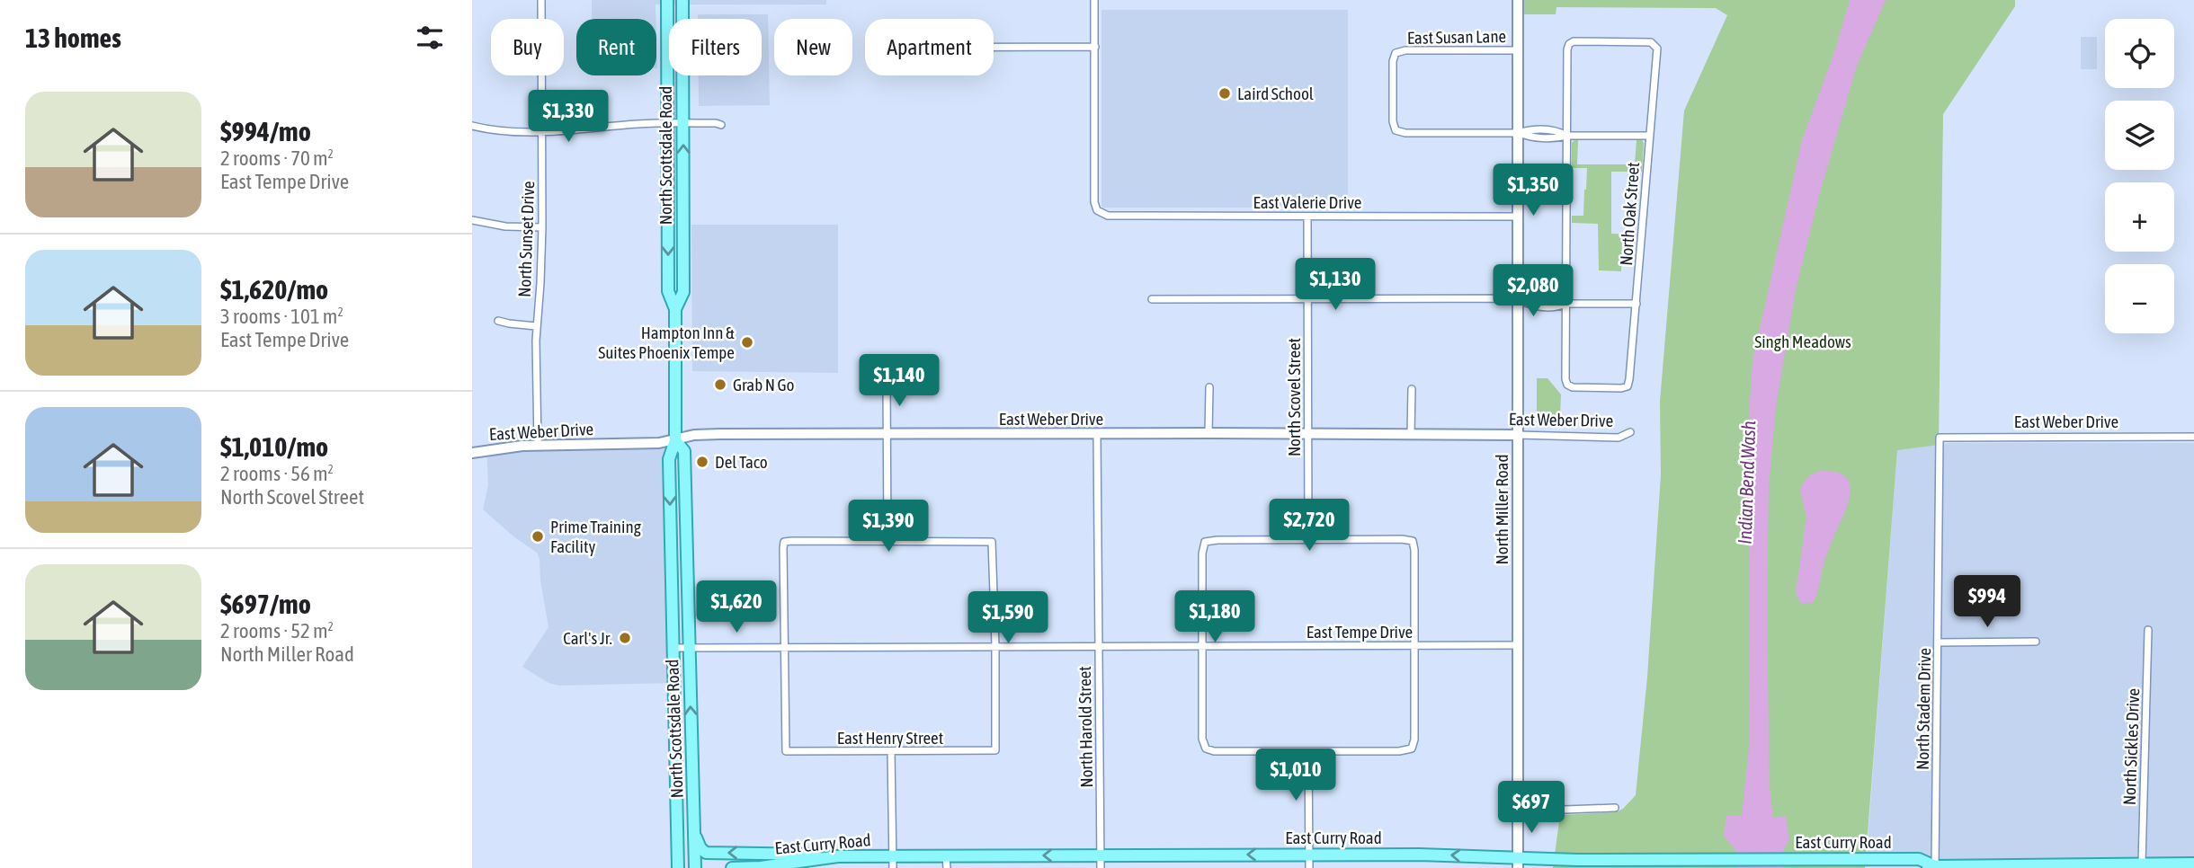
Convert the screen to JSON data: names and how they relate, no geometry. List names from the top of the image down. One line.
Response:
{"streets":{"main road":["North Scottsdale Road","East Curry Road"],"street":["East Susan Lane","East Valerie Drive","North Oak Street","North Sunset Drive","North Scovel Street","East Weber Drive","North Miller Road","East Tempe Drive","North Stadem Drive","North Harold Street","East Henry Street","North Sickles Drive"]},"crossings":[["East Susan Lane","North Miller Road"],["North Scottsdale Road","East Weber Drive"],["North Scottsdale Road","East Tempe Drive"],["East Valerie Drive","North Scovel Street"],["East Valerie Drive","North Miller Road"],["North Sunset Drive","East Weber Drive"],["North Scovel Street","East Weber Drive"],["East Weber Drive","North Miller Road"],["East Weber Drive","North Stadem Drive"],["East Weber Drive","North Harold Street"],["North Miller Road","East Tempe Drive"],["North Miller Road","East Curry Road"],["East Tempe Drive","North Harold Street"],["East Tempe Drive","East Henry Street"],["North Stadem Drive","East Curry Road"],["North Harold Street","East Curry Road"],["North Sickles Drive","East Curry Road"]],"one_way":["East Curry Road"],"water":["Indian Bend Wash"],"parks":["Singh Meadows"],"places":["Laird School","Hampton Inn & Suites Phoenix Tempe","Grab N Go","Del Taco","Prime Training Facility","Carl's Jr."],"page":{"heading":"13 homes","map_buttons":["+","−"],"chip":["Buy","Rent","Filters","New","Apartment"],"list":[{"name":"$994/mo","note":"2 rooms · 70 m² · East Tempe Drive"},{"name":"$1,620/mo","note":"3 rooms · 101 m² · East Tempe Drive"},{"name":"$1,010/mo","note":"2 rooms · 56 m² · North Scovel Street"},{"name":"$697/mo","note":"2 rooms · 52 m² · North Miller Road"}],"price":["$1,330","$1,350","$1,130","$2,080","$1,140","$2,720","$1,390","$994","$1,620","$1,180","$1,590","$1,010","$697"]}}
